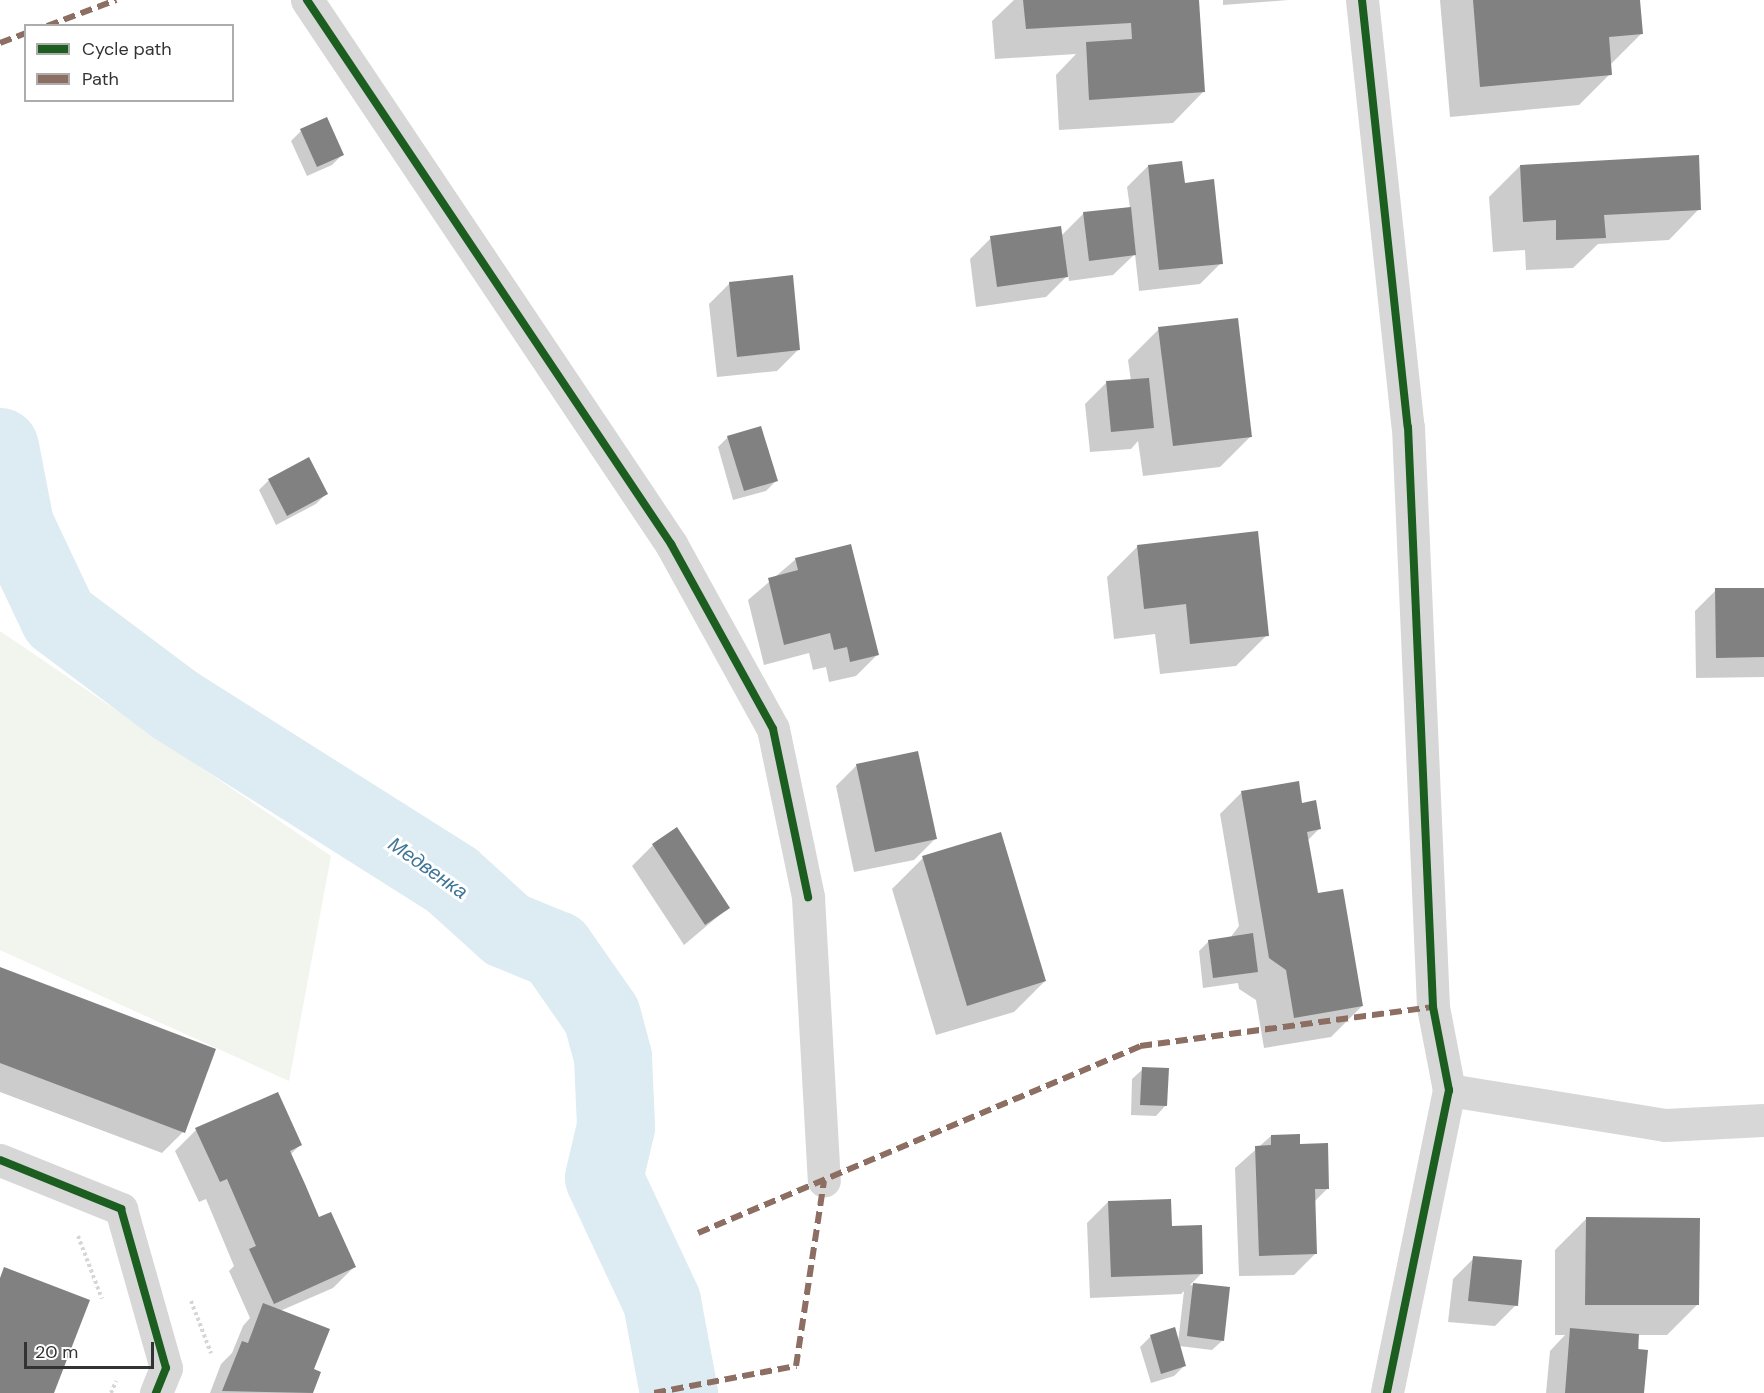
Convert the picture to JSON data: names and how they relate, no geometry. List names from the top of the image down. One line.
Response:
{"water":["Медвенка"],"legend":["Cycle path","Path"],"scale_bar":"20 m"}
